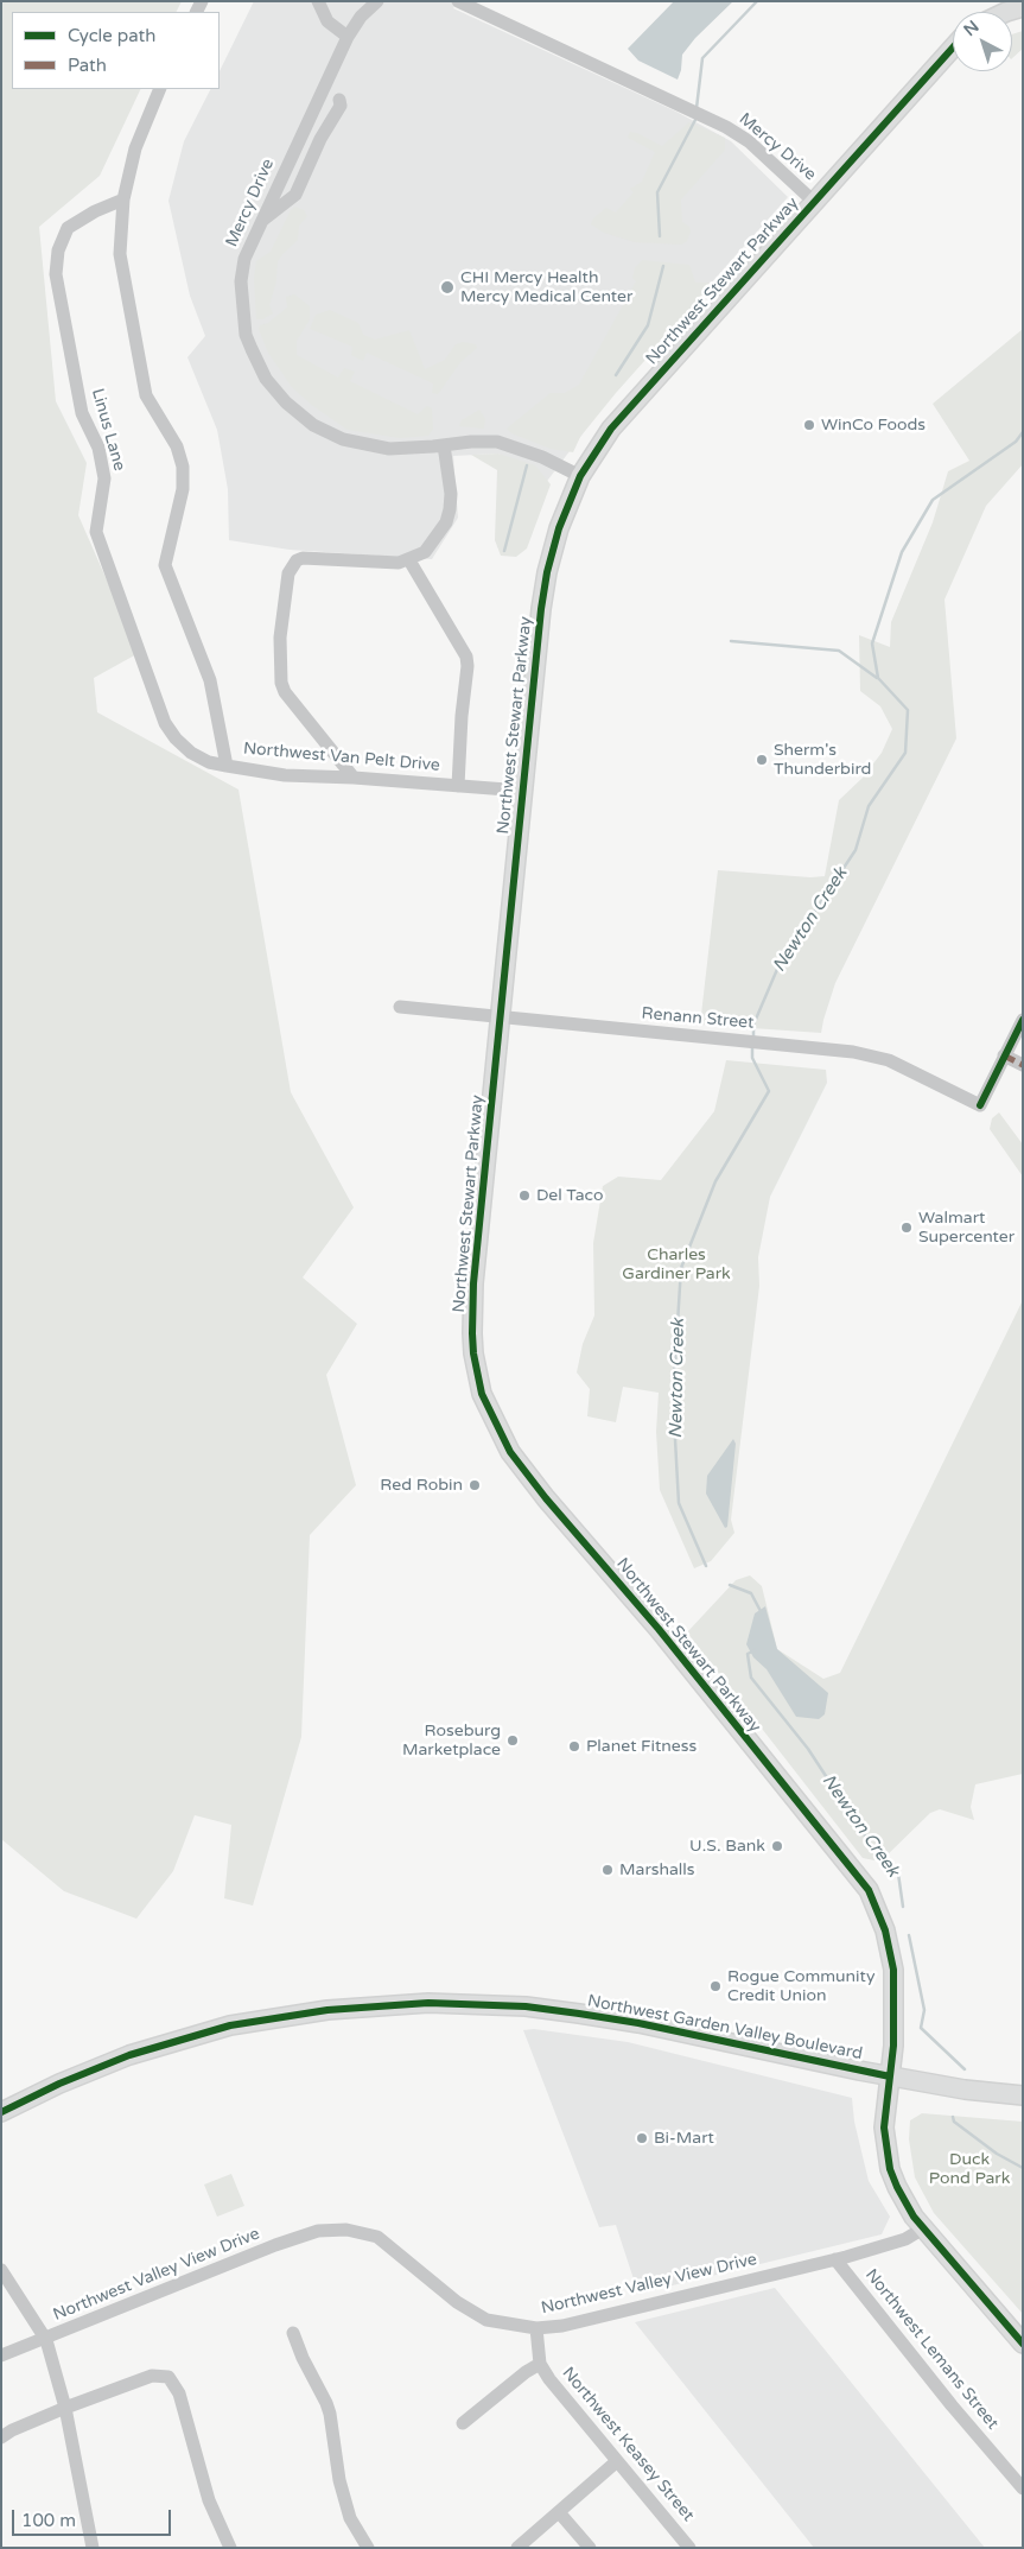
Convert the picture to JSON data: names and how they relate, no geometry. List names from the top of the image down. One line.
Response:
{"streets":{"main road":["Northwest Stewart Parkway","Northwest Garden Valley Boulevard"],"street":["Mercy Drive","Linus Lane","Northwest Van Pelt Drive","Renann Street","Northwest Valley View Drive","Northwest Lemans Street","Northwest Keasey Street"]},"crossings":[["Mercy Drive","Northwest Stewart Parkway"],["Northwest Stewart Parkway","Northwest Van Pelt Drive"],["Northwest Stewart Parkway","Renann Street"],["Northwest Stewart Parkway","Northwest Garden Valley Boulevard"],["Northwest Stewart Parkway","Northwest Valley View Drive"],["Linus Lane","Northwest Van Pelt Drive"],["Northwest Valley View Drive","Northwest Lemans Street"],["Northwest Valley View Drive","Northwest Keasey Street"]],"water":["Newton Creek"],"parks":["Charles Gardiner Park","Duck Pond Park"],"places":["CHI Mercy Health Mercy Medical Center","WinCo Foods","Sherm's Thunderbird","Del Taco","Walmart Supercenter","Red Robin","Roseburg Marketplace","Planet Fitness","U.S. Bank","Marshalls","Rogue Community Credit Union","Bi-Mart"],"legend":["Cycle path","Path"],"scale_bar":"100 m","north":"top left"}
